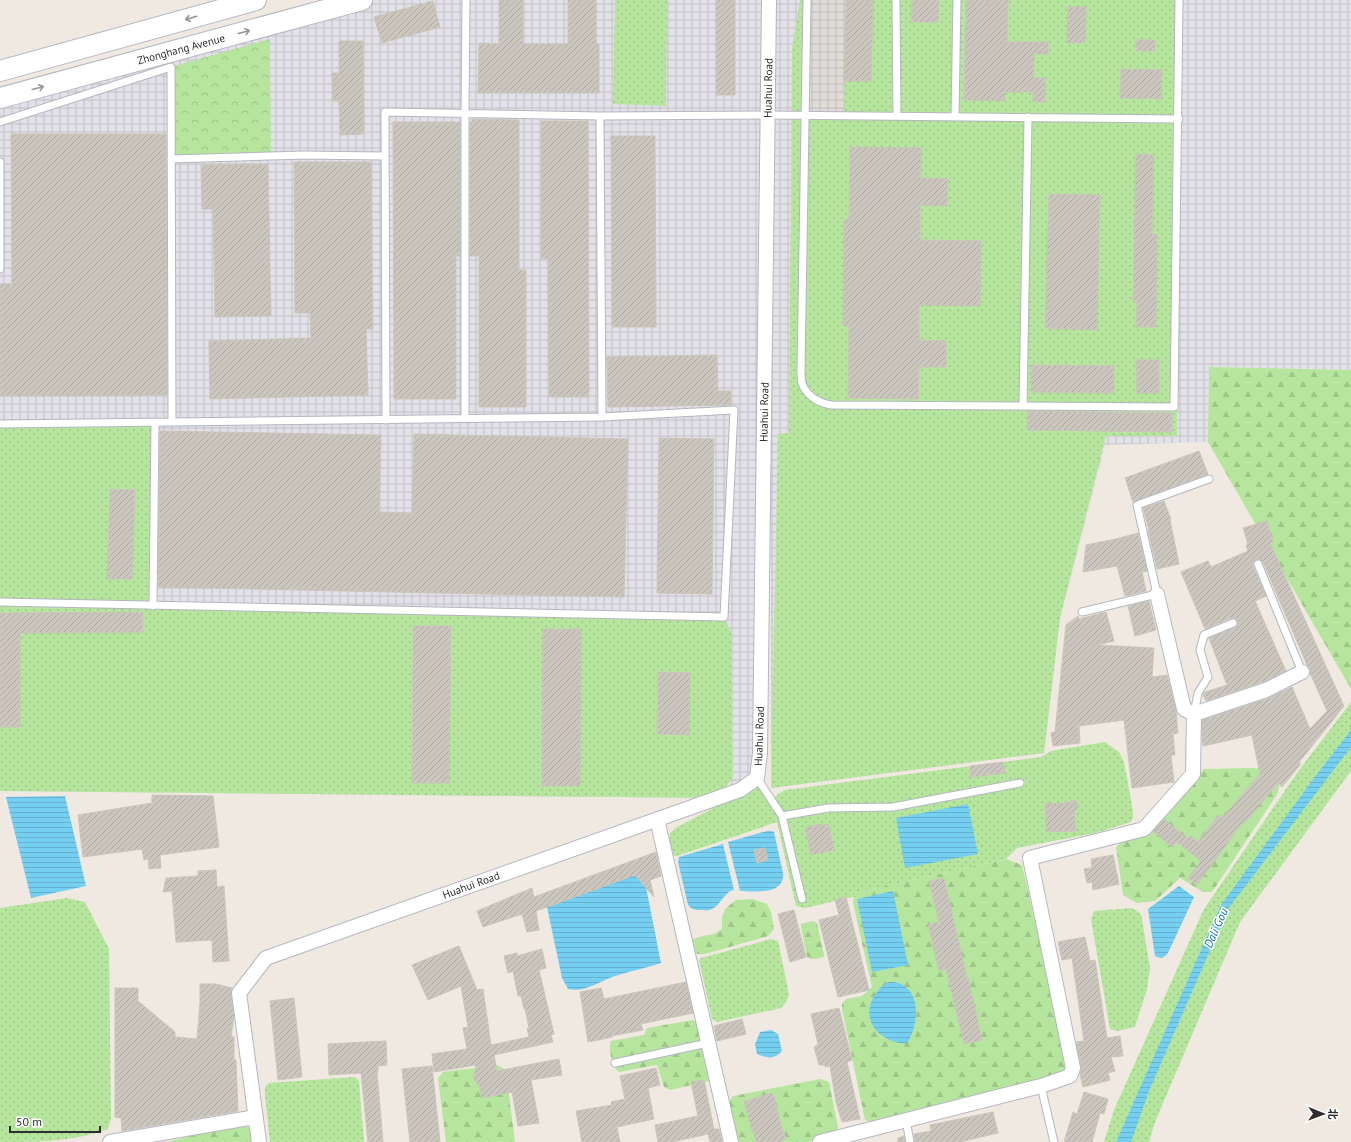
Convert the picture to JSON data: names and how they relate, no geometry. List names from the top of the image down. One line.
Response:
{"streets":{"main road":["Zhonghang Avenue"],"street":["Huahui Road"]},"water":["Dali Gou"],"scale_bar":"50 m","north":"right"}
